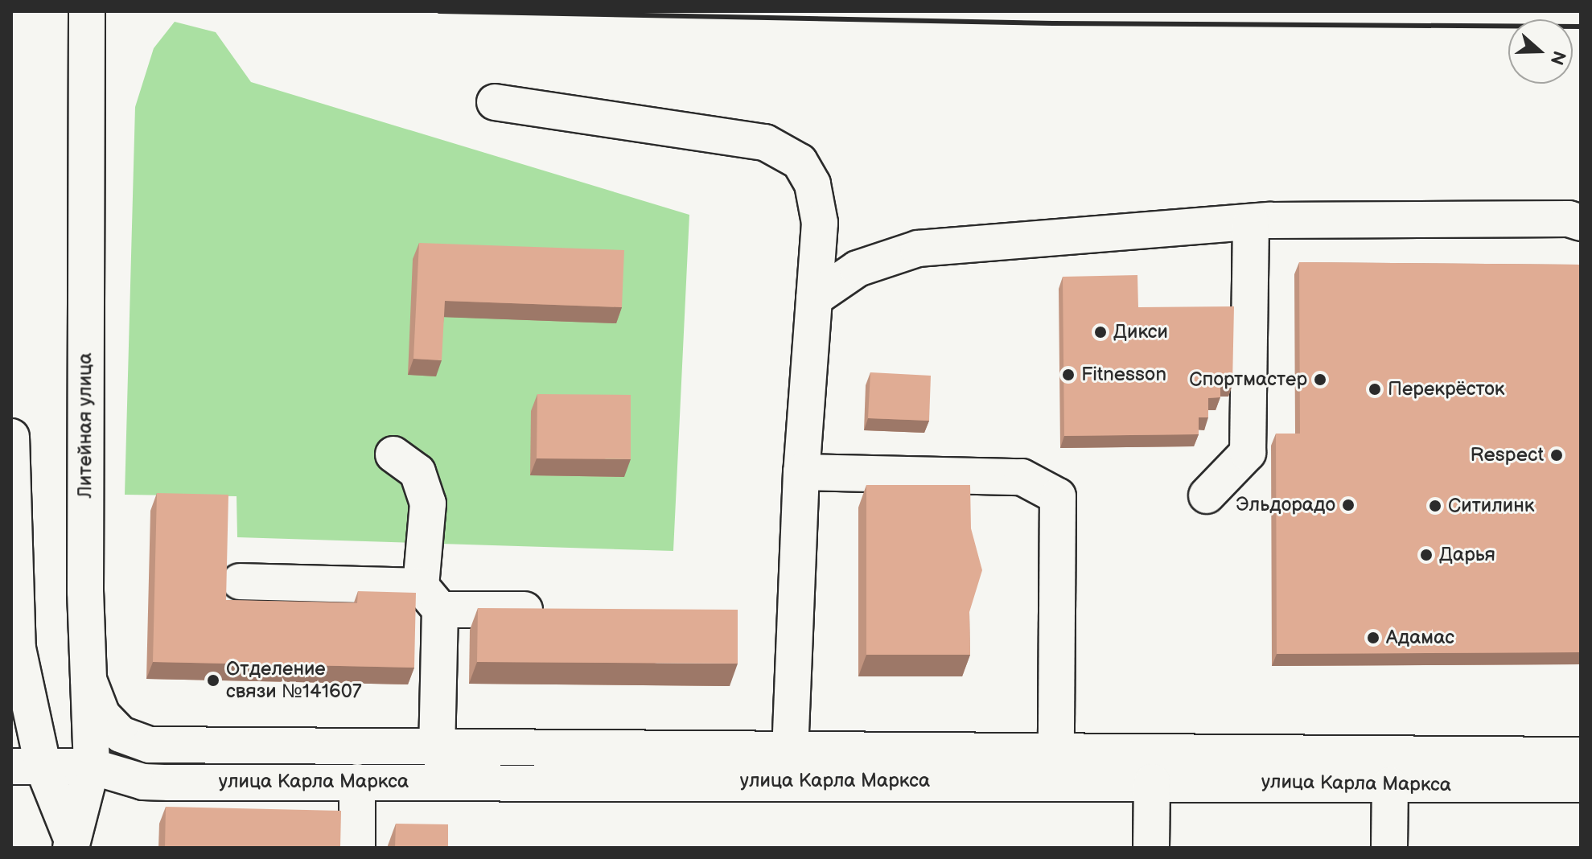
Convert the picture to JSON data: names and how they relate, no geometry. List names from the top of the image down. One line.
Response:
{"streets":{"main road":["Литейная улица","улица Карла Маркса"]},"crossings":[["Литейная улица","улица Карла Маркса"]],"places":["Дикси","Fitnesson","Спортмастер","Перекрёсток","Respect","Эльдорадо","Ситилинк","Дарья","Адамас","Отделение связи №141607"],"north":"right"}
